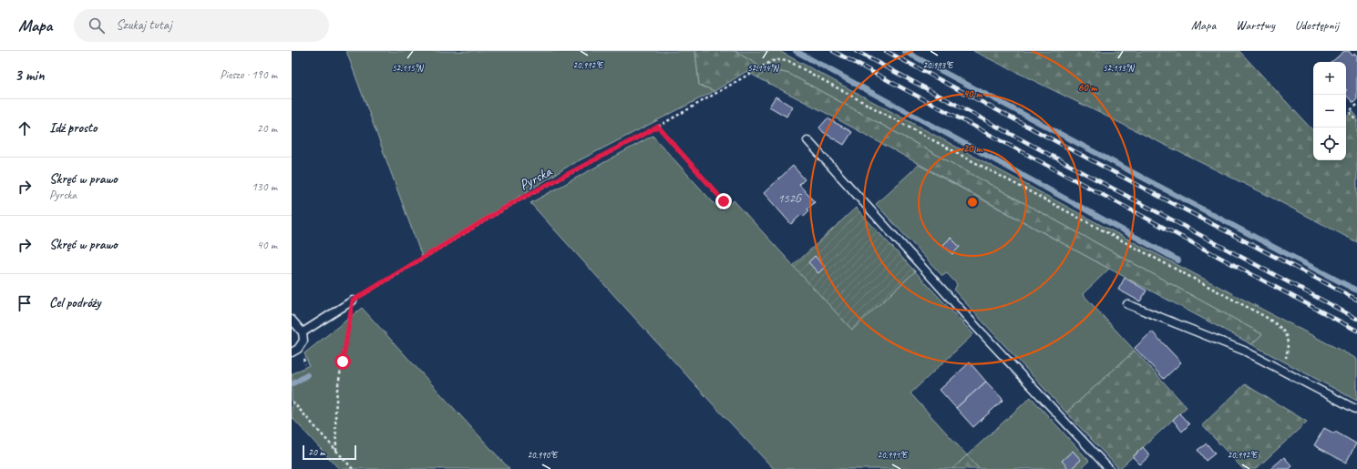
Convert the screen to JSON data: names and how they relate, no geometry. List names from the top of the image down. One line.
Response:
{"streets":{"path":["Pyrska"]},"house_numbers":["152G"],"scale_bar":"20 m","page":{"header":"Mapa","search":"Szukaj tutaj","nav":["Mapa","Warstwy","Udostępnij"],"heading":["3 min","Pieszo · 190 m"],"map_buttons":["+","−"],"list":[["Idź prosto","20 m"],["Skręć w prawo","Pyrska","130 m"],["Skręć w prawo","40 m"],"Cel podróży"],"scale":"20 m"},"coordinates":["20.992°E","20.993°E","52.115°N","52.114°N","52.113°N","20.990°E","20.991°E"],"rings":["60 m","40 m","20 m"]}
